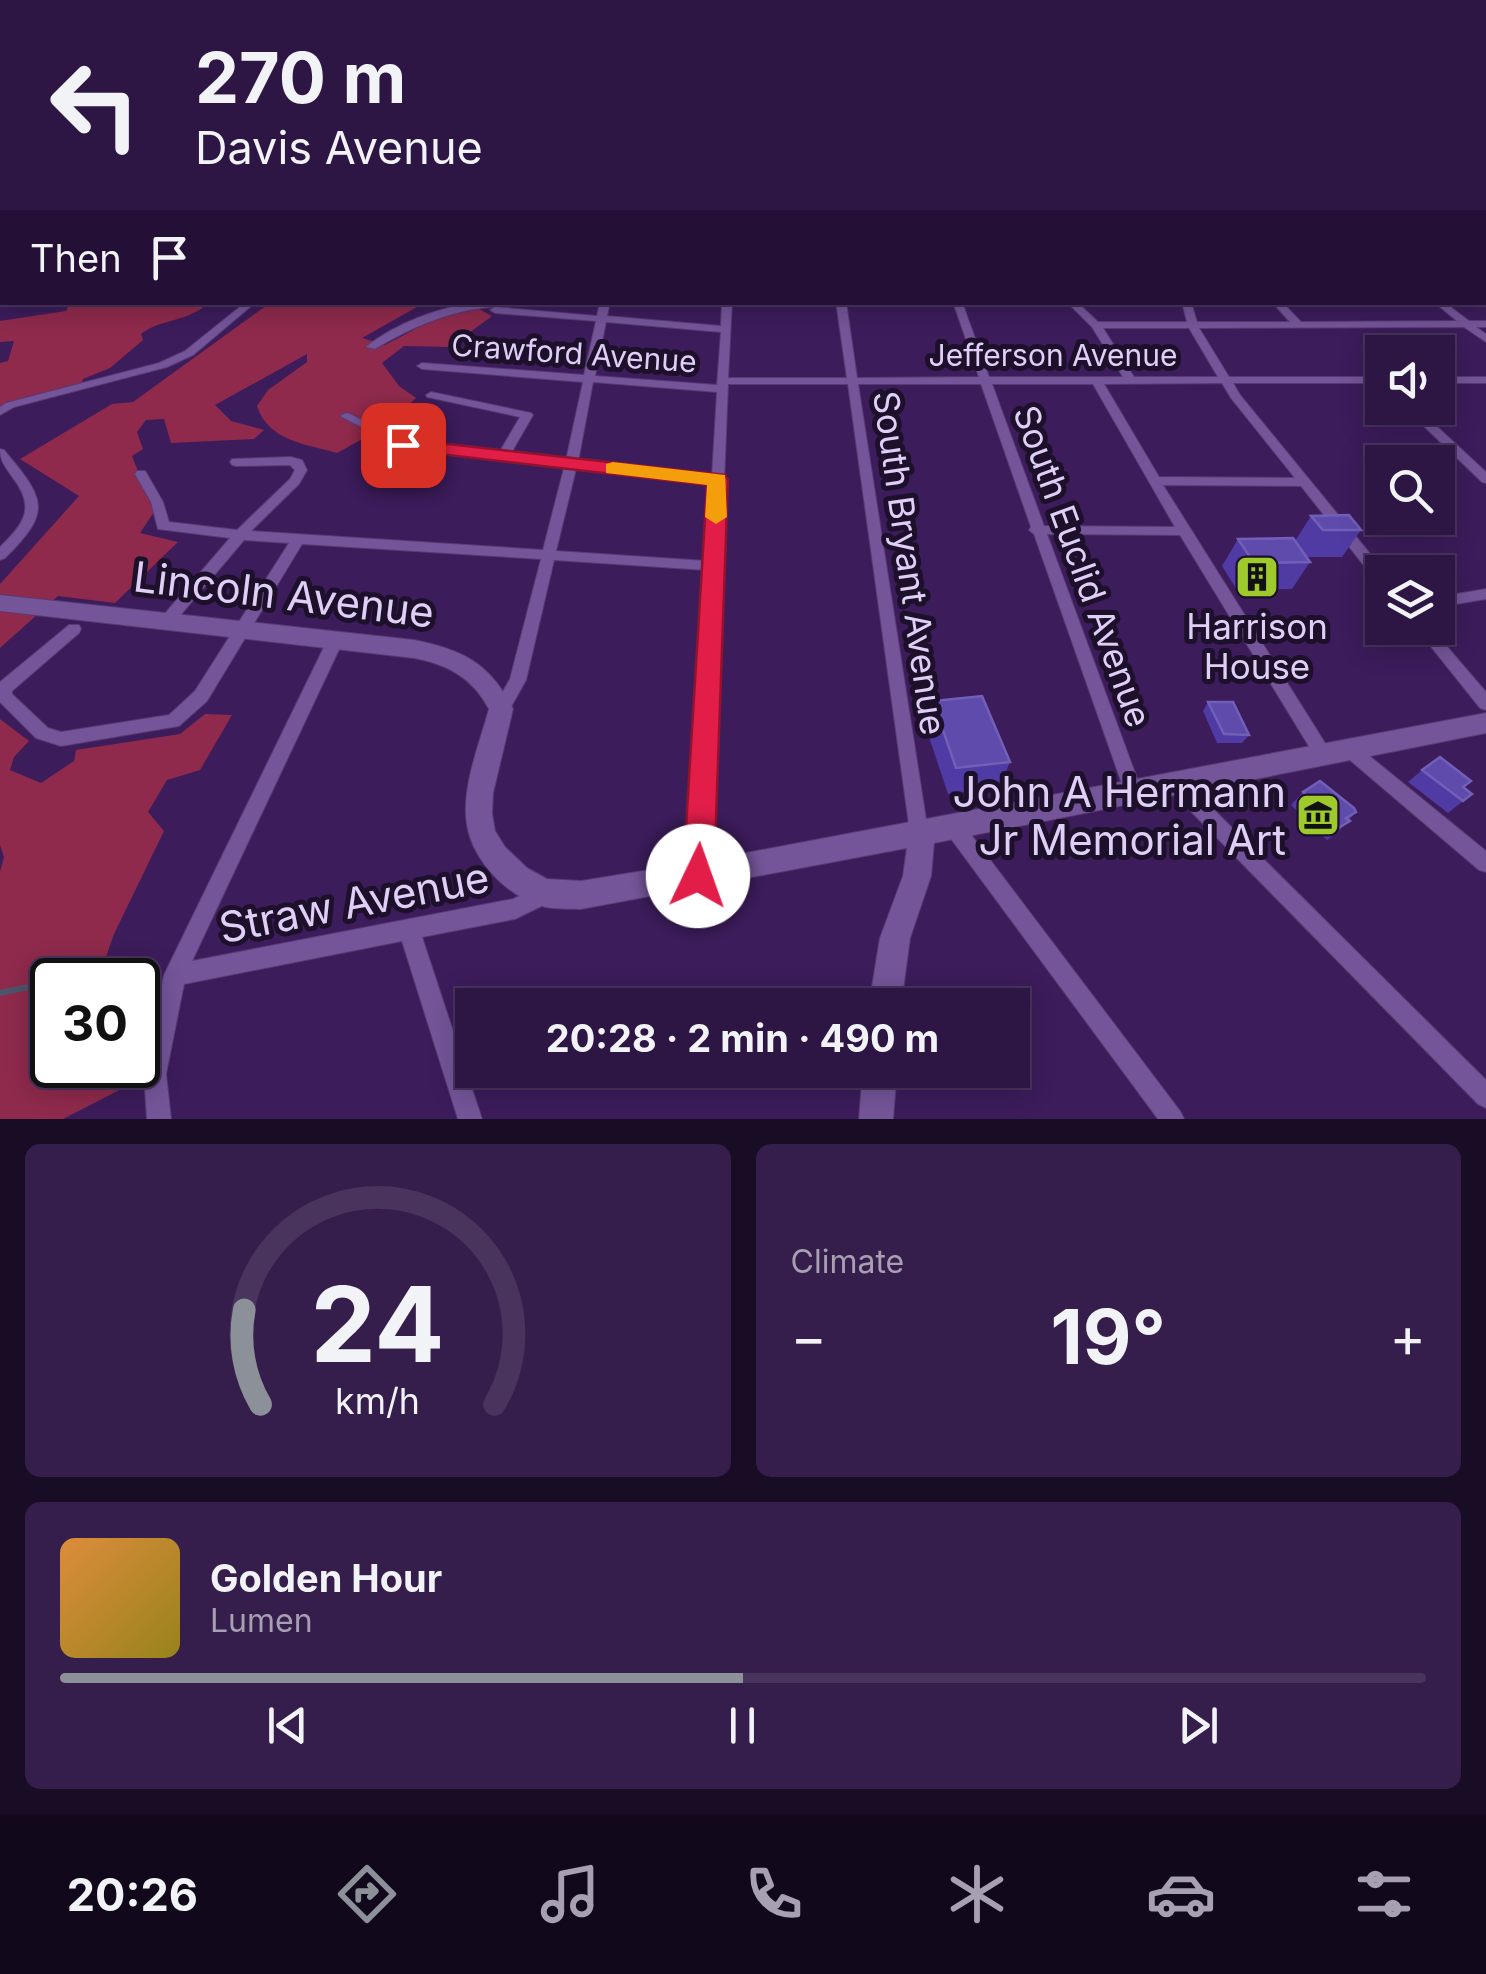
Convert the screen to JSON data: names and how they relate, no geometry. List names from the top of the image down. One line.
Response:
{"streets":{"street":["Crawford Avenue","Jefferson Avenue","South Bryant Avenue","South Euclid Avenue","Lincoln Avenue","Straw Avenue"]},"crossings":[["Crawford Avenue","Jefferson Avenue"],["Jefferson Avenue","South Bryant Avenue"],["Jefferson Avenue","South Euclid Avenue"]],"places":{"building":["Harrison House"],"museum":["John A Hermann Jr Memorial Art"]},"page":{"turn":["270 m","Davis Avenue"],"then":"Then","limit":"30","trip":"20:28 · 2 min · 490 m","tile":"Climate","heat":["−","19°","+"],"song":["Golden Hour","Lumen"],"tabs":"20:26","gauge":["24","km/h"]}}
